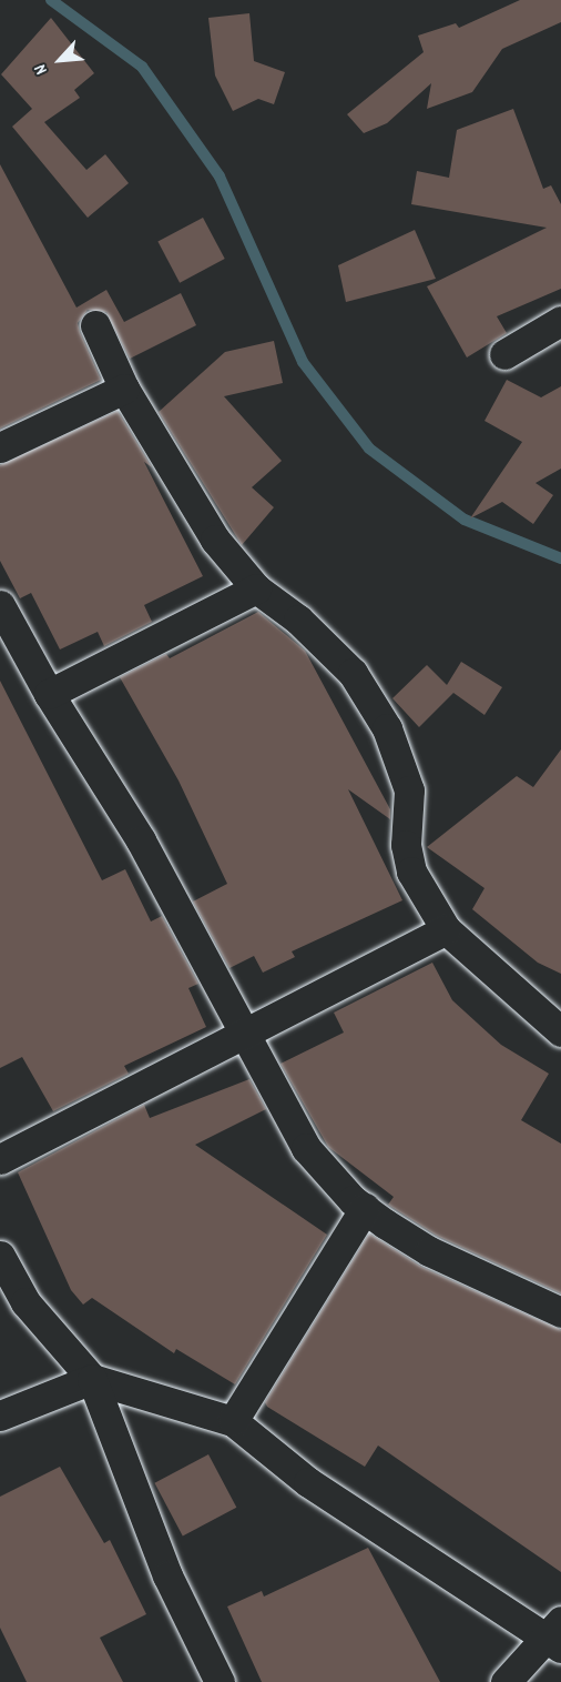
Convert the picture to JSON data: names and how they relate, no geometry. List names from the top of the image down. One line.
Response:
{"north":"bottom left"}
